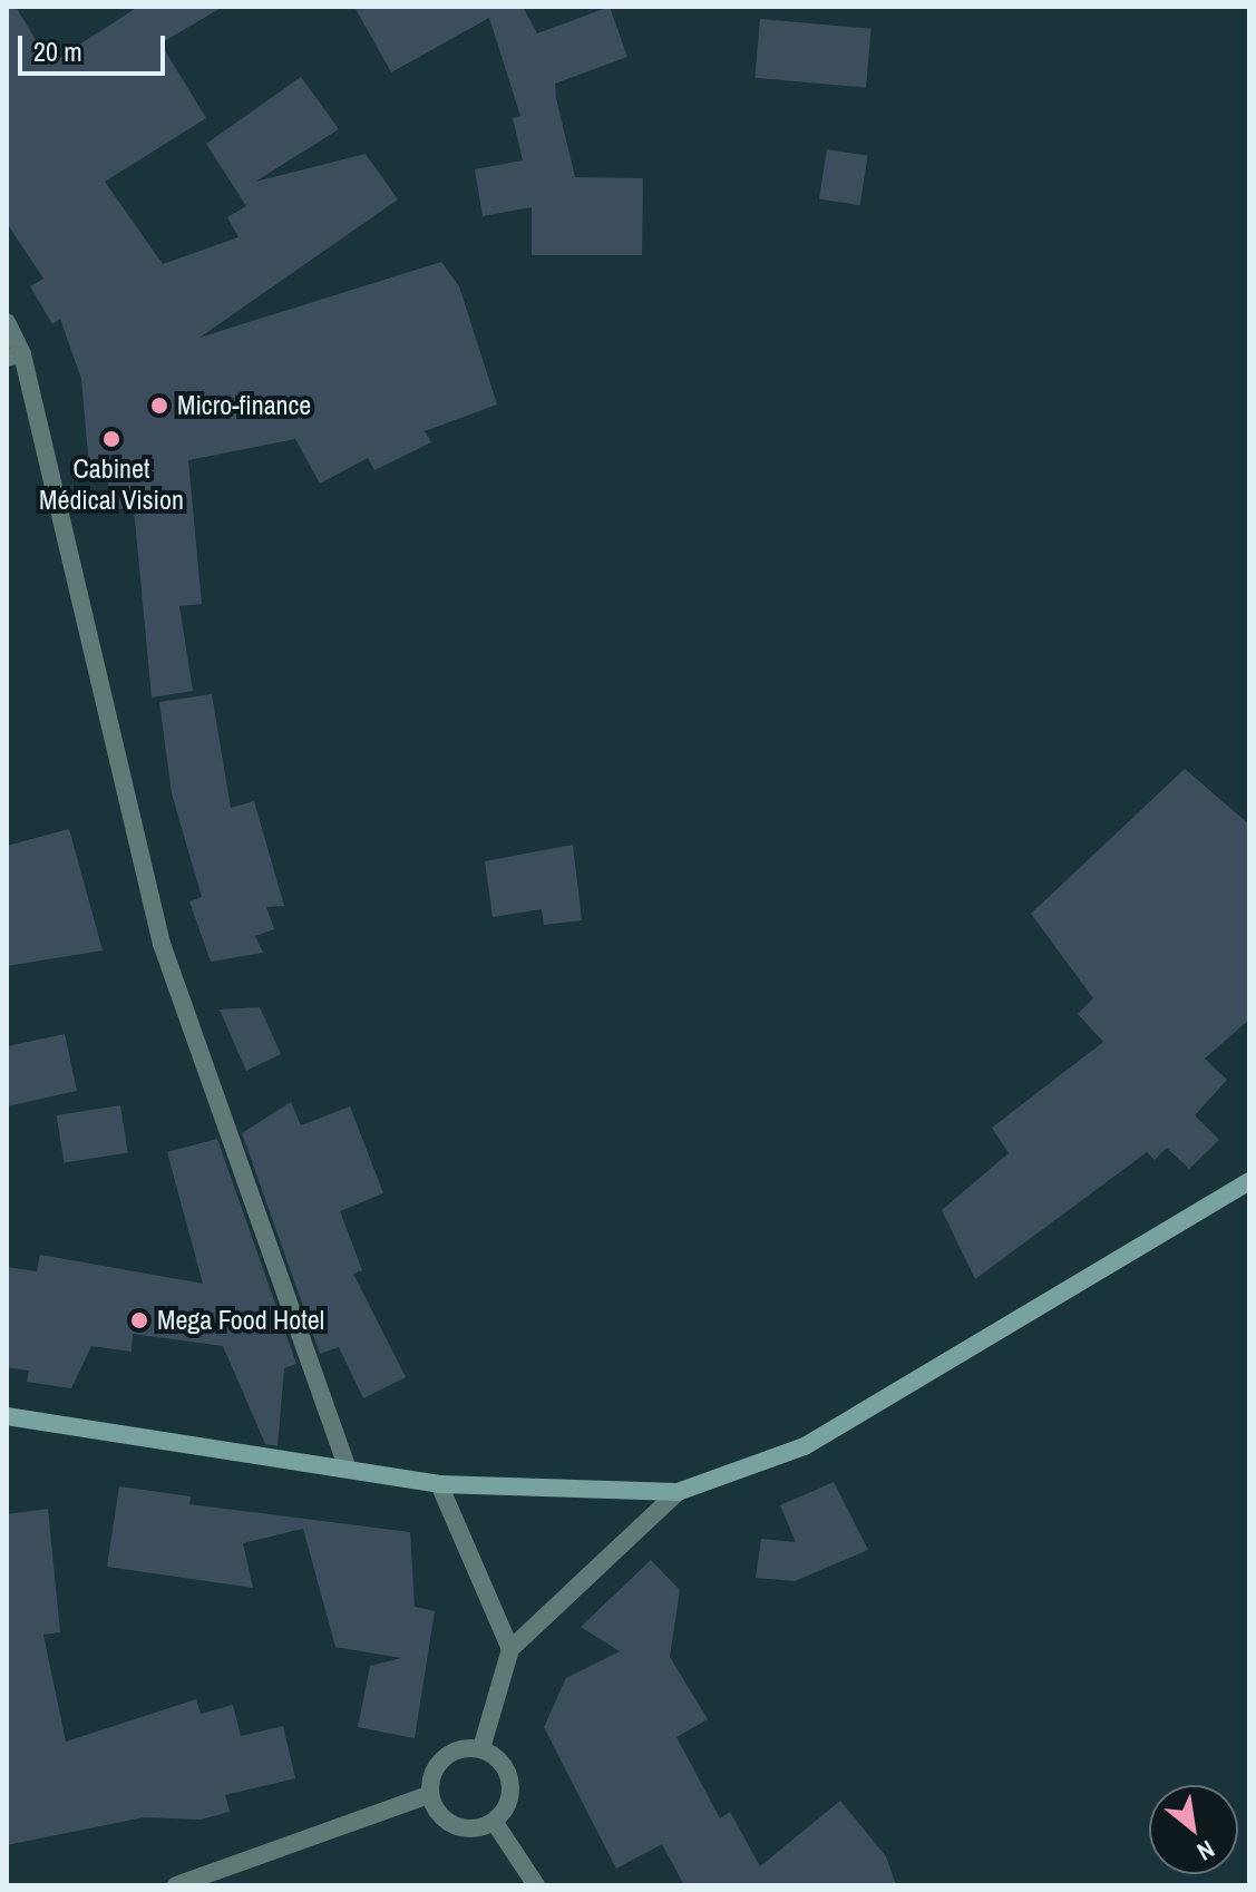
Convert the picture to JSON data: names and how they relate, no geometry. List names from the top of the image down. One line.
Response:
{"places":["Micro-finance","Cabinet Médical Vision","Mega Food Hotel"],"scale_bar":"20 m","north":"bottom right"}
